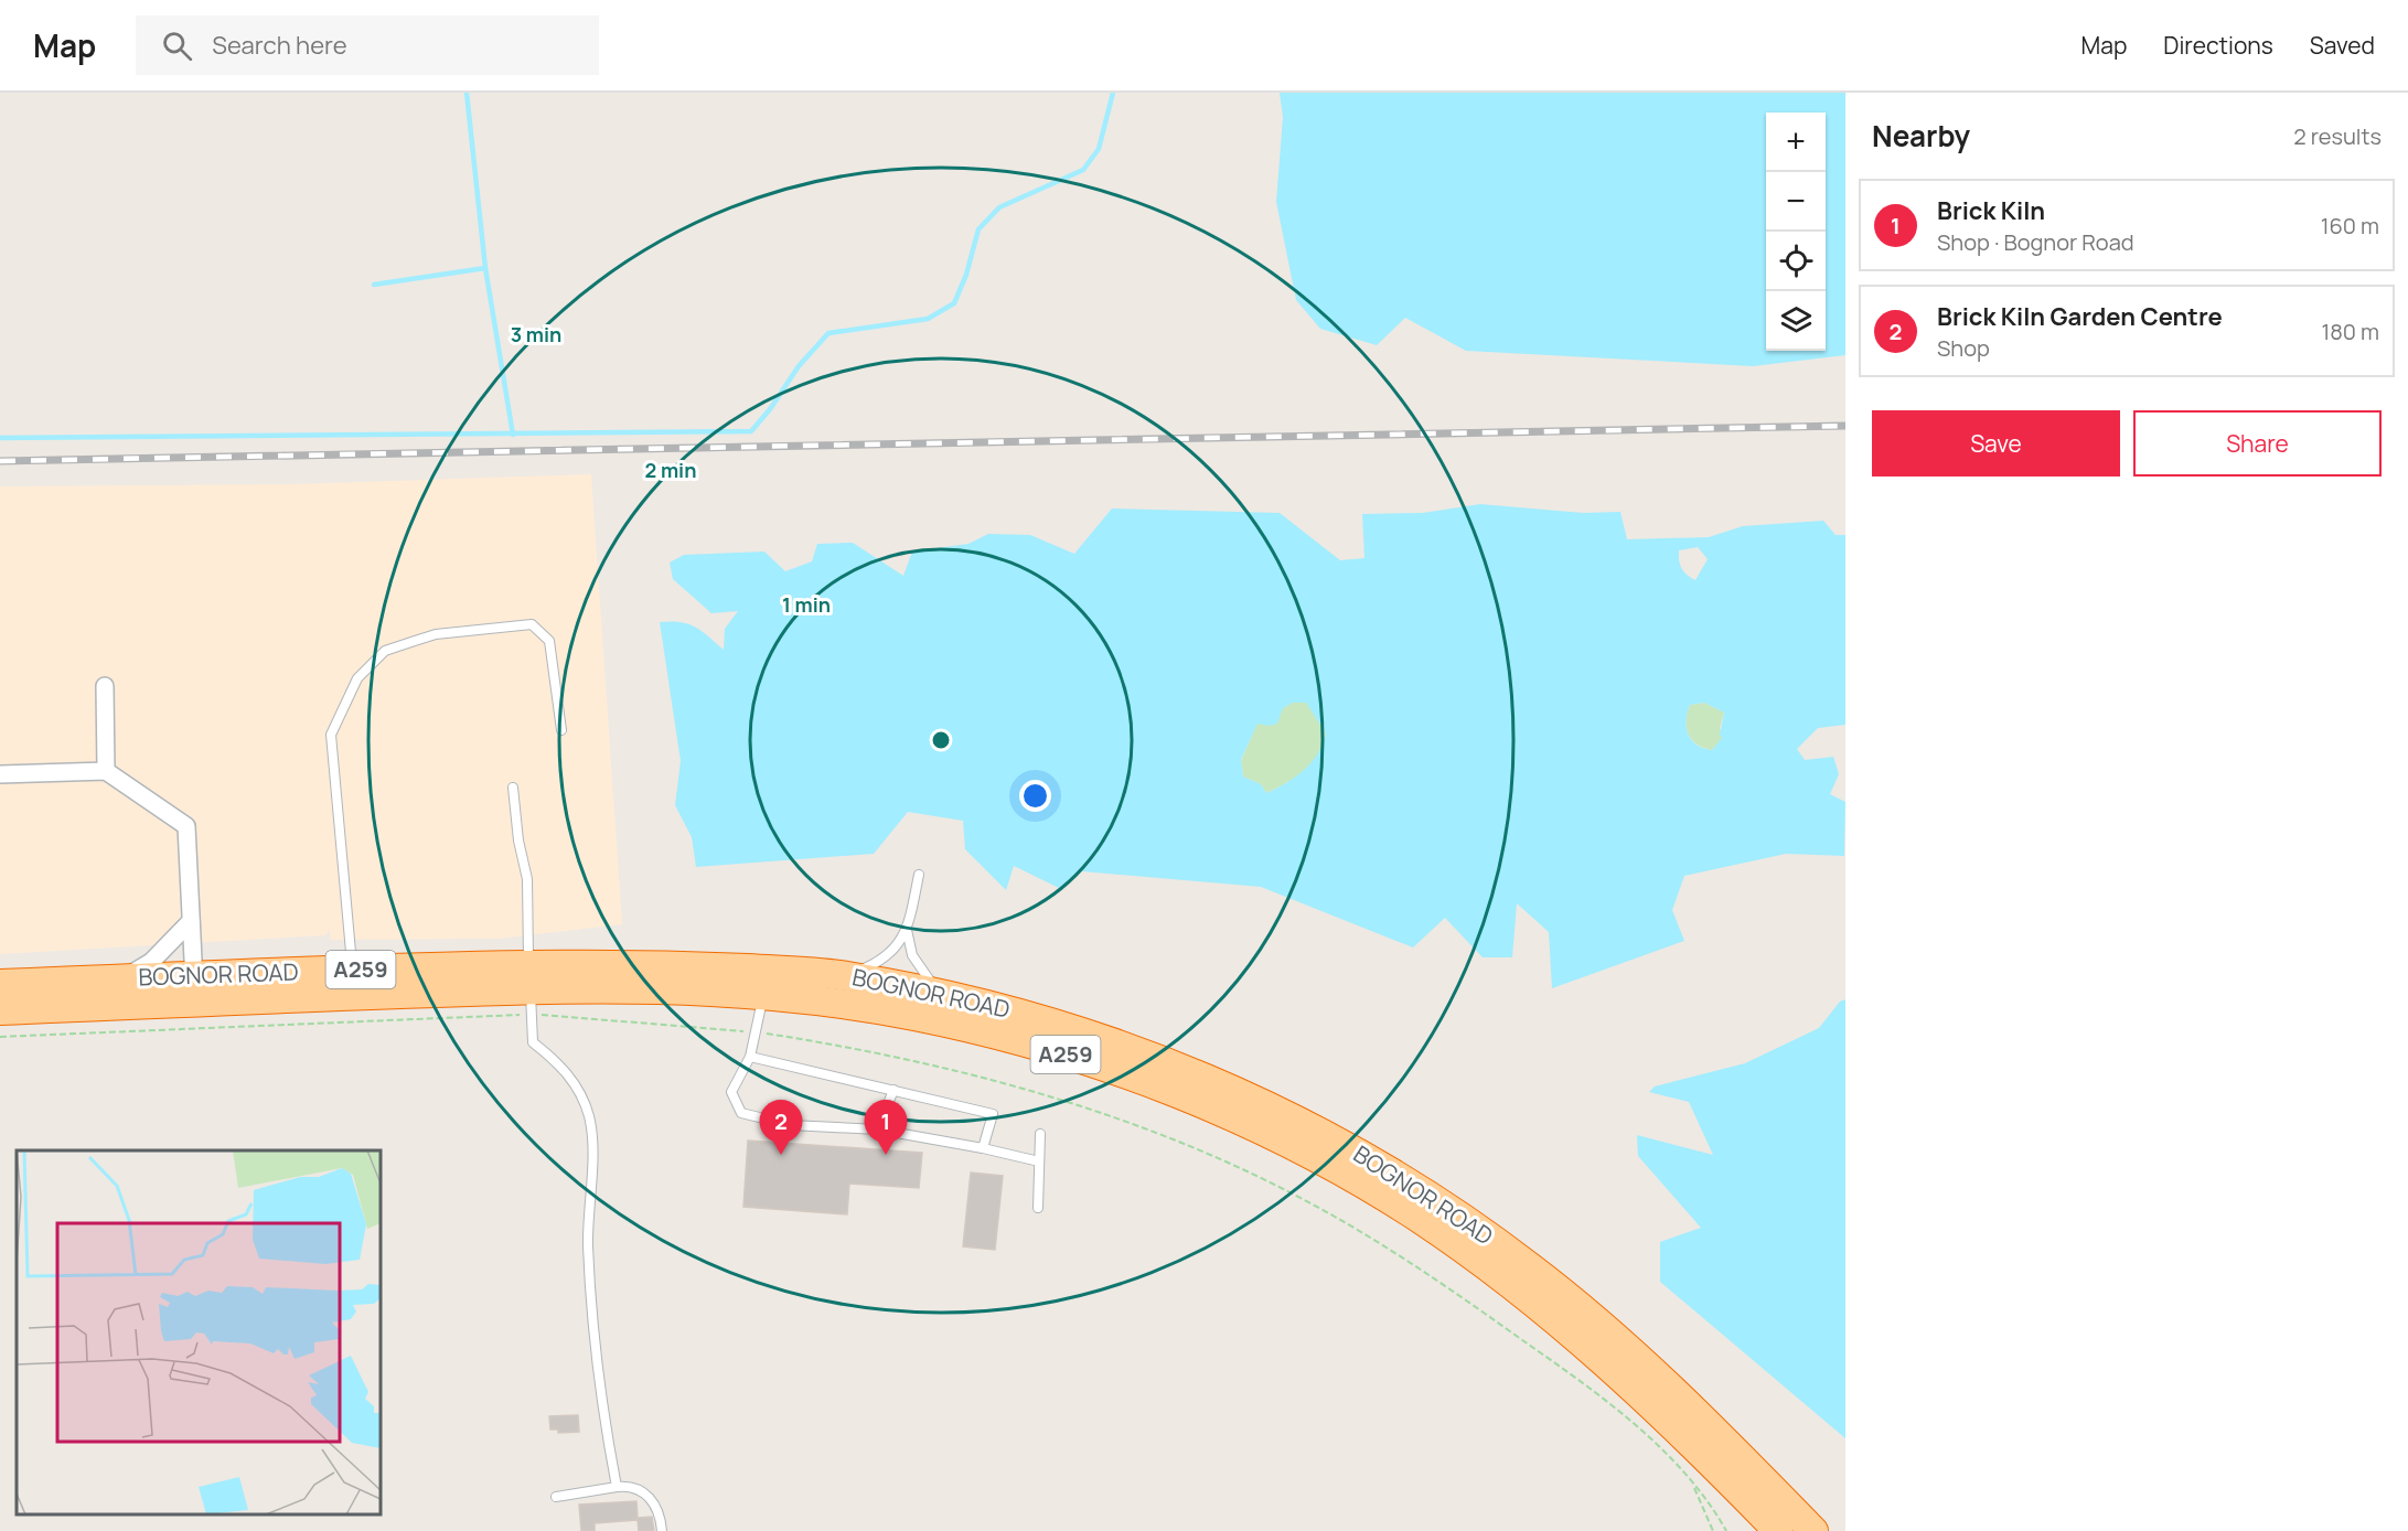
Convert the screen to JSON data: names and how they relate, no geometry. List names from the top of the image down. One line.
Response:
{"streets":{"highway":["A259","BOGNOR ROAD"]},"page":{"header":"Map","search":"Search here","nav":["Map","Directions","Saved"],"heading":["Nearby","2 results"],"map_buttons":["+","−"],"list":[{"mark":"1","name":"Brick Kiln","note":"Shop · Bognor Road","value":"160 m"},{"mark":"2","name":"Brick Kiln Garden Centre","note":"Shop","value":"180 m"}],"buttons":["Save","Share"],"pins":["1","2"]},"rings":["3 min","2 min","1 min"]}
